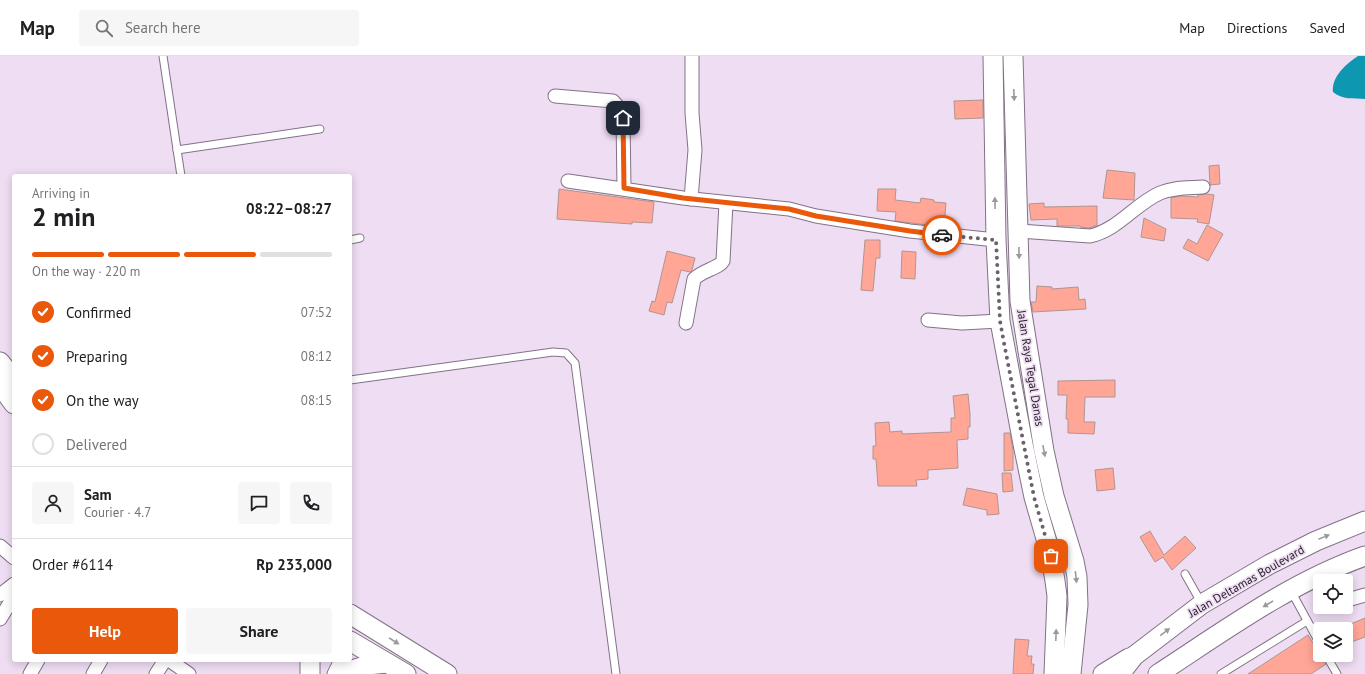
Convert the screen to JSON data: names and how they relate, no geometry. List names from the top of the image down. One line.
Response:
{"streets":{"street":["Jalan Raya Tegal Danas","Jalan Deltamas Boulevard"]},"page":{"header":"Map","search":"Search here","nav":["Map","Directions","Saved"],"heading":["2 min","Arriving in","08:22–08:27"],"panel":["Sam","Courier · 4.7","Order #6114","Rp 233,000"],"bar":"On the way · 220 m","list":[["Confirmed","07:52"],["Preparing","08:12"],["On the way","08:15"],"Delivered"],"buttons":["Help","Share"]}}
